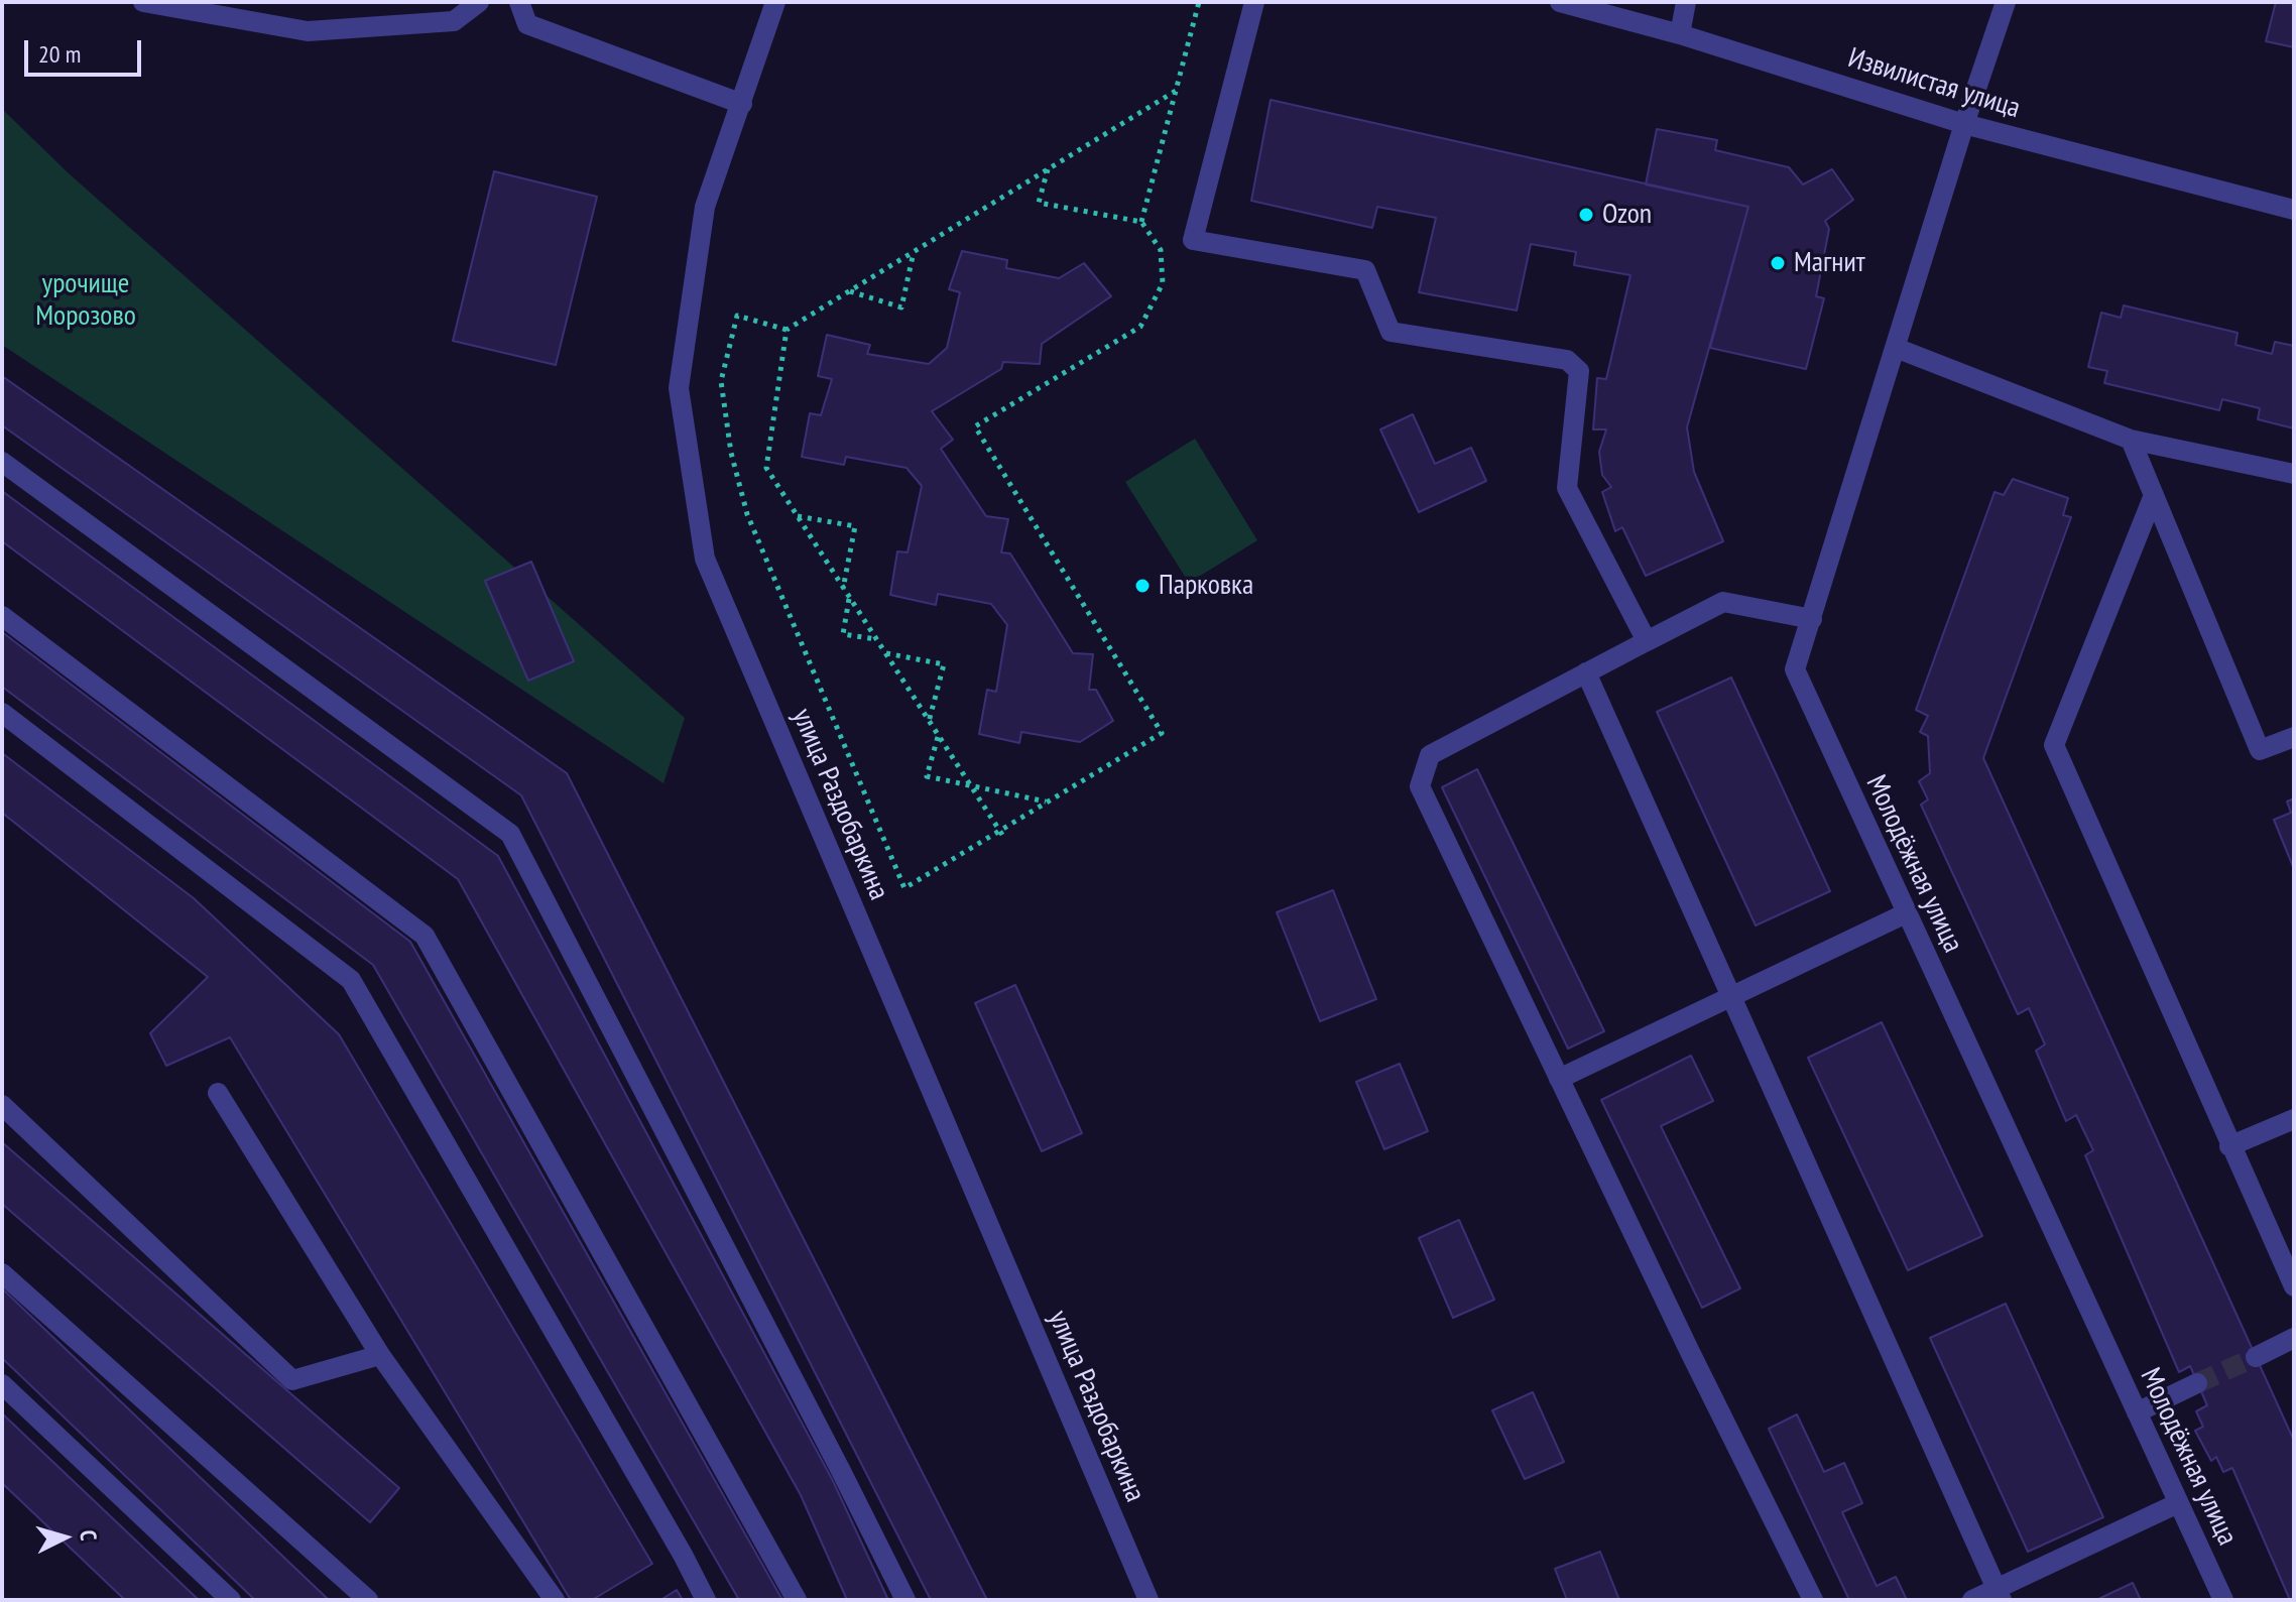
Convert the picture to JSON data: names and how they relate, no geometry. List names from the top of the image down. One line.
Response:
{"streets":{"street":["Извилистая улица","улица Раздобаркина","Молодёжная улица"]},"crossings":[["Извилистая улица","Молодёжная улица"]],"parks":["урочище Морозово"],"places":["Ozon","Магнит","Парковка"],"scale_bar":"20 m","north":"right"}
